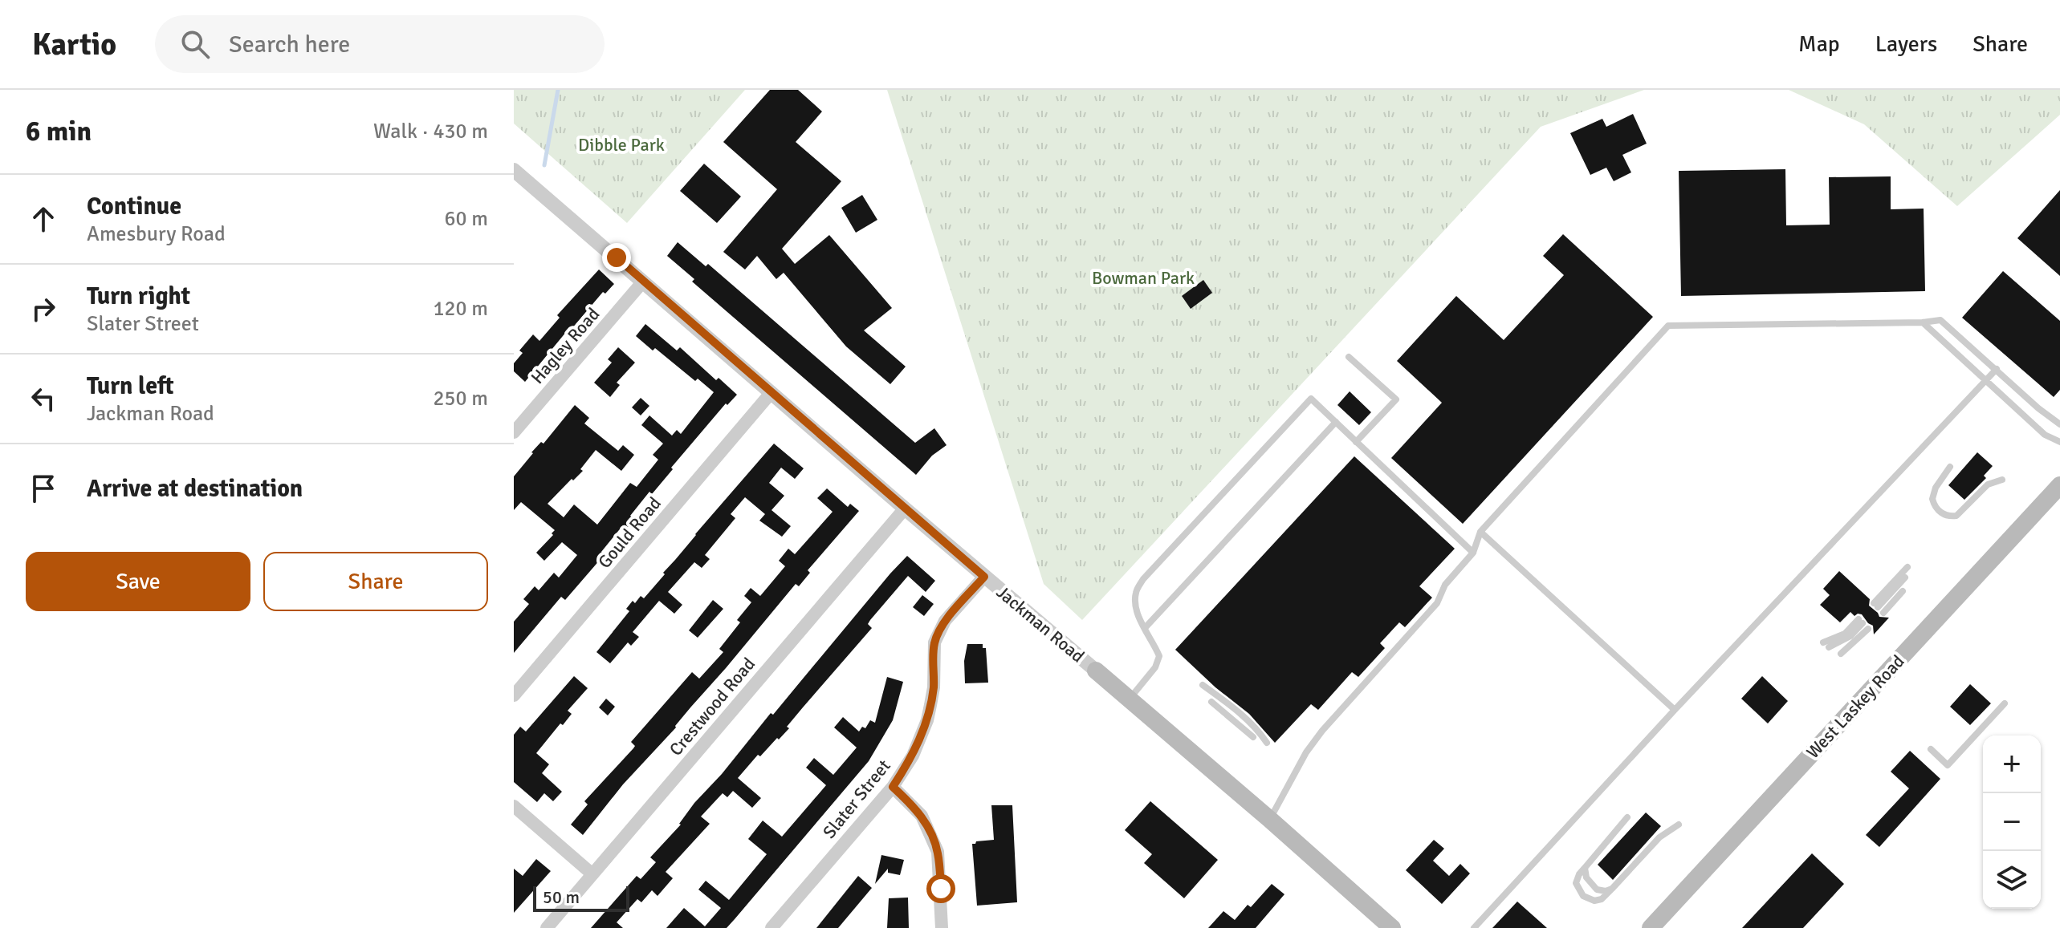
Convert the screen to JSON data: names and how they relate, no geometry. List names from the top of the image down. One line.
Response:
{"streets":{"main road":["Jackman Road","West Laskey Road"],"street":["Hagley Road","Gould Road","Crestwood Road","Slater Street"]},"crossings":[["Hagley Road","Jackman Road"],["Gould Road","Jackman Road"],["Jackman Road","Crestwood Road"],["Jackman Road","Slater Street"]],"parks":["Dibble Park","Bowman Park"],"scale_bar":"50 m","page":{"header":"Kartio","search":"Search here","nav":["Map","Layers","Share"],"heading":["6 min","Walk · 430 m"],"list":[["Continue","Amesbury Road","60 m"],["Turn right","Slater Street","120 m"],["Turn left","Jackman Road","250 m"],"Arrive at destination"],"buttons":["Save","Share"],"map_buttons":["+","−"],"scale":"50 m"}}
